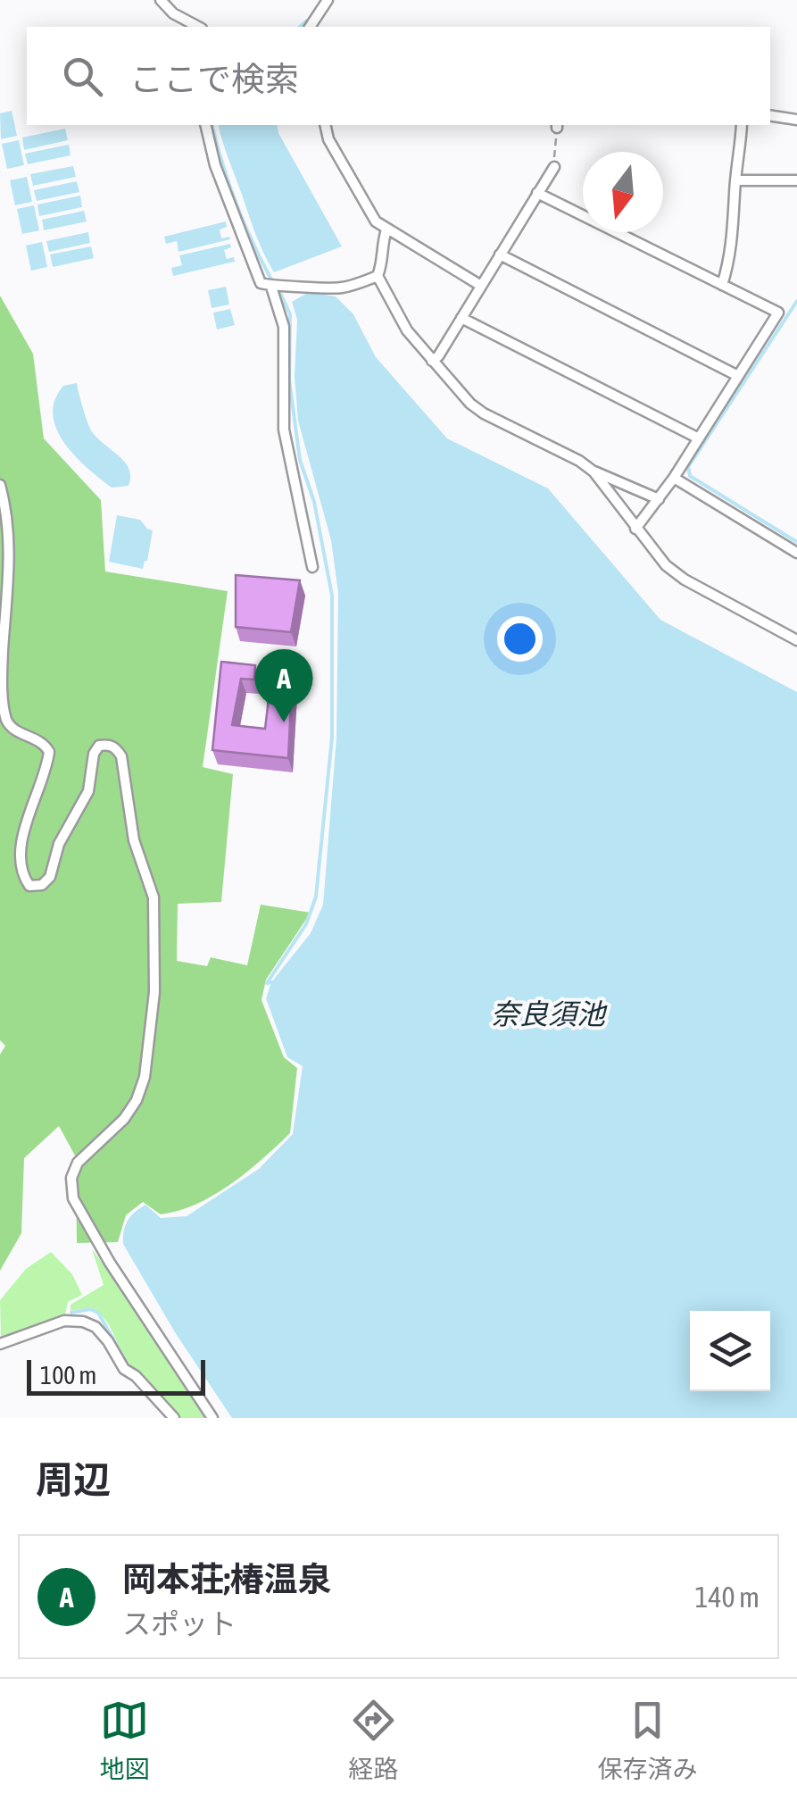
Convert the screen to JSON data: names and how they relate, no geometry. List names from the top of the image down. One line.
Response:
{"water":["奈良須池"],"scale_bar":"100 m","north":"bottom","page":{"search":"ここで検索","pins":"A","scale":"100 m","heading":"周辺","list":[{"mark":"A","name":"岡本荘;椿温泉","note":"スポット","value":"140 m"}],"nav":["地図","経路","保存済み"]}}
